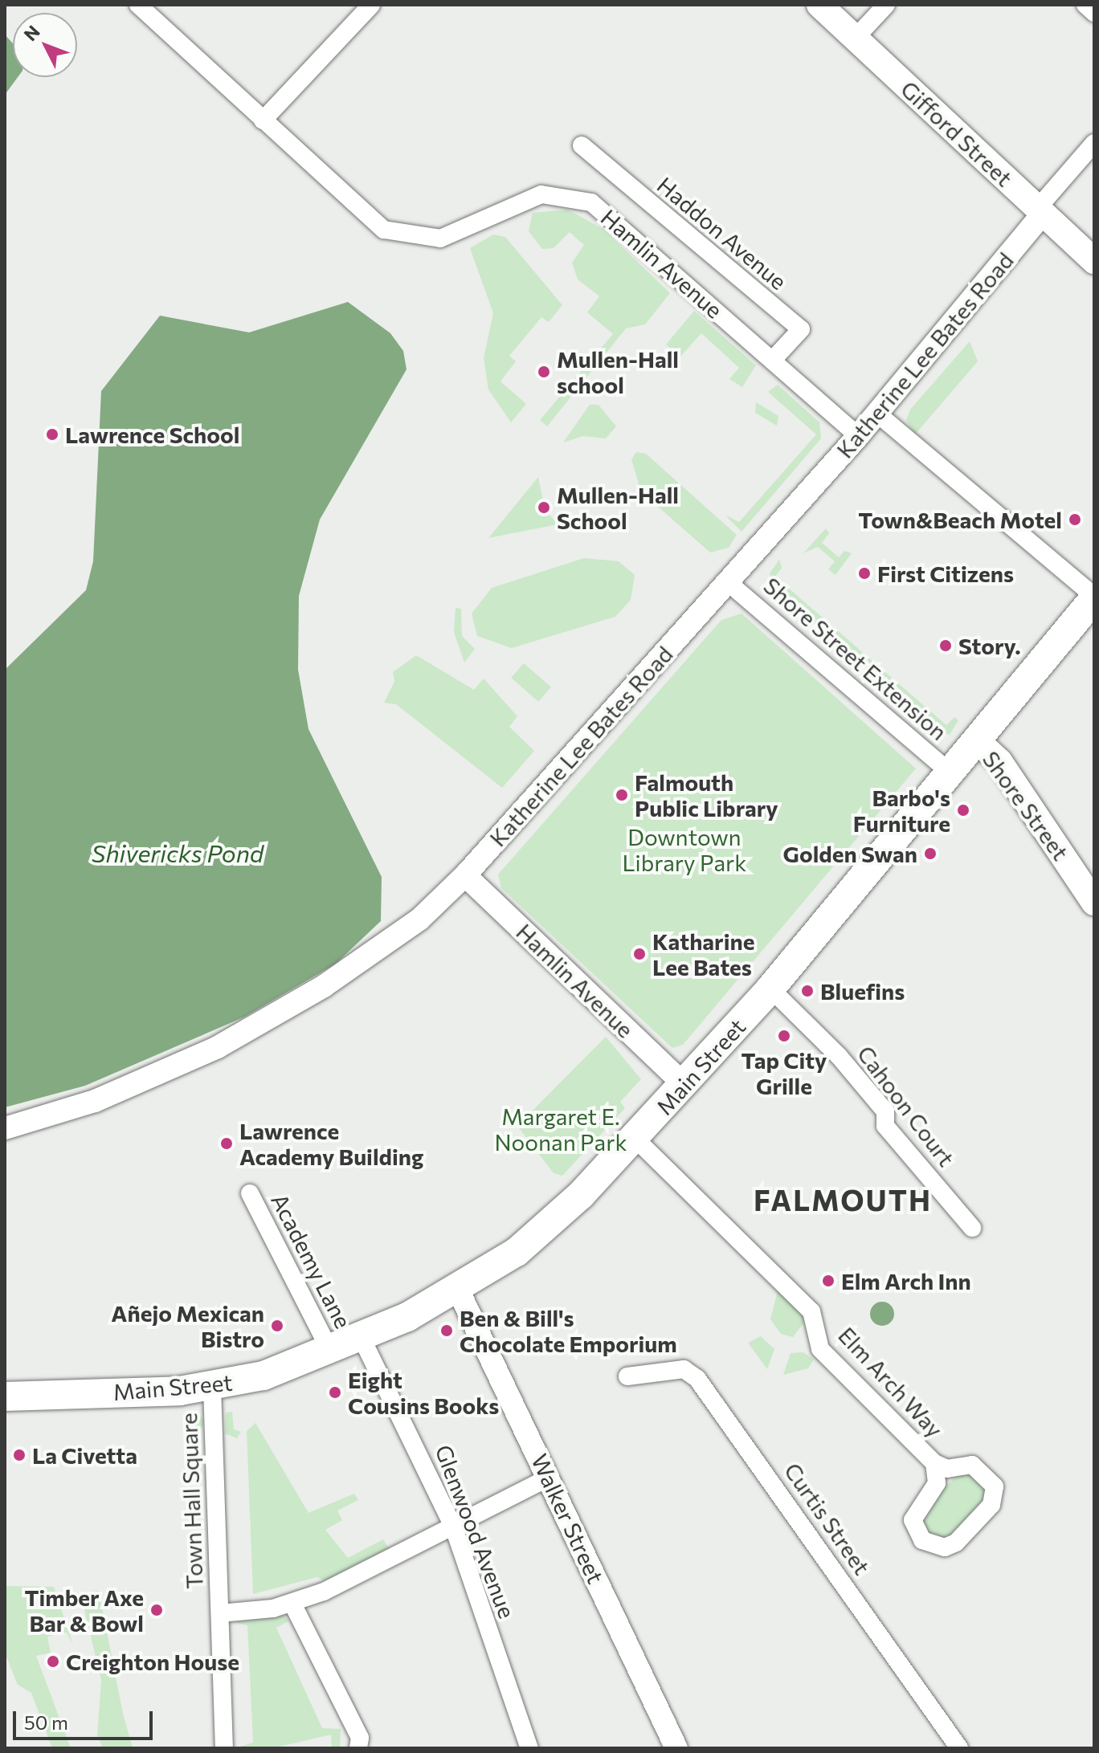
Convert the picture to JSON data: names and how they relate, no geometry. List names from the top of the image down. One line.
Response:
{"streets":{"main road":["Gifford Street","Shore Street","Main Street"],"street":["Haddon Avenue","Hamlin Avenue","Katherine Lee Bates Road","Shore Street Extension","Cahoon Court","Academy Lane","Elm Arch Way","Town Hall Square","Walker Street","Curtis Street","Glenwood Avenue"]},"crossings":[["Gifford Street","Katherine Lee Bates Road"],["Haddon Avenue","Hamlin Avenue"],["Hamlin Avenue","Katherine Lee Bates Road"],["Hamlin Avenue","Main Street"],["Katherine Lee Bates Road","Shore Street Extension"],["Shore Street Extension","Main Street"],["Shore Street","Main Street"],["Main Street","Cahoon Court"],["Main Street","Academy Lane"],["Main Street","Elm Arch Way"],["Main Street","Town Hall Square"],["Main Street","Walker Street"],["Main Street","Glenwood Avenue"],["Town Hall Square","Walker Street"],["Town Hall Square","Glenwood Avenue"]],"districts":["FALMOUTH"],"water":["Shivericks Pond"],"parks":["Downtown Library Park","Margaret E. Noonan Park"],"places":["Mullen-Hall school","Lawrence School","Mullen-Hall School","Town&Beach Motel","First Citizens","Story.","Falmouth Public Library","Barbo's Furniture","Golden Swan","Katharine Lee Bates","Bluefins","Tap City Grille","Lawrence Academy Building","Elm Arch Inn","Añejo Mexican Bistro","Ben & Bill's Chocolate Emporium","Eight Cousins Books","La Civetta","Timber Axe Bar & Bowl","Creighton House"],"scale_bar":"50 m","north":"top left"}
